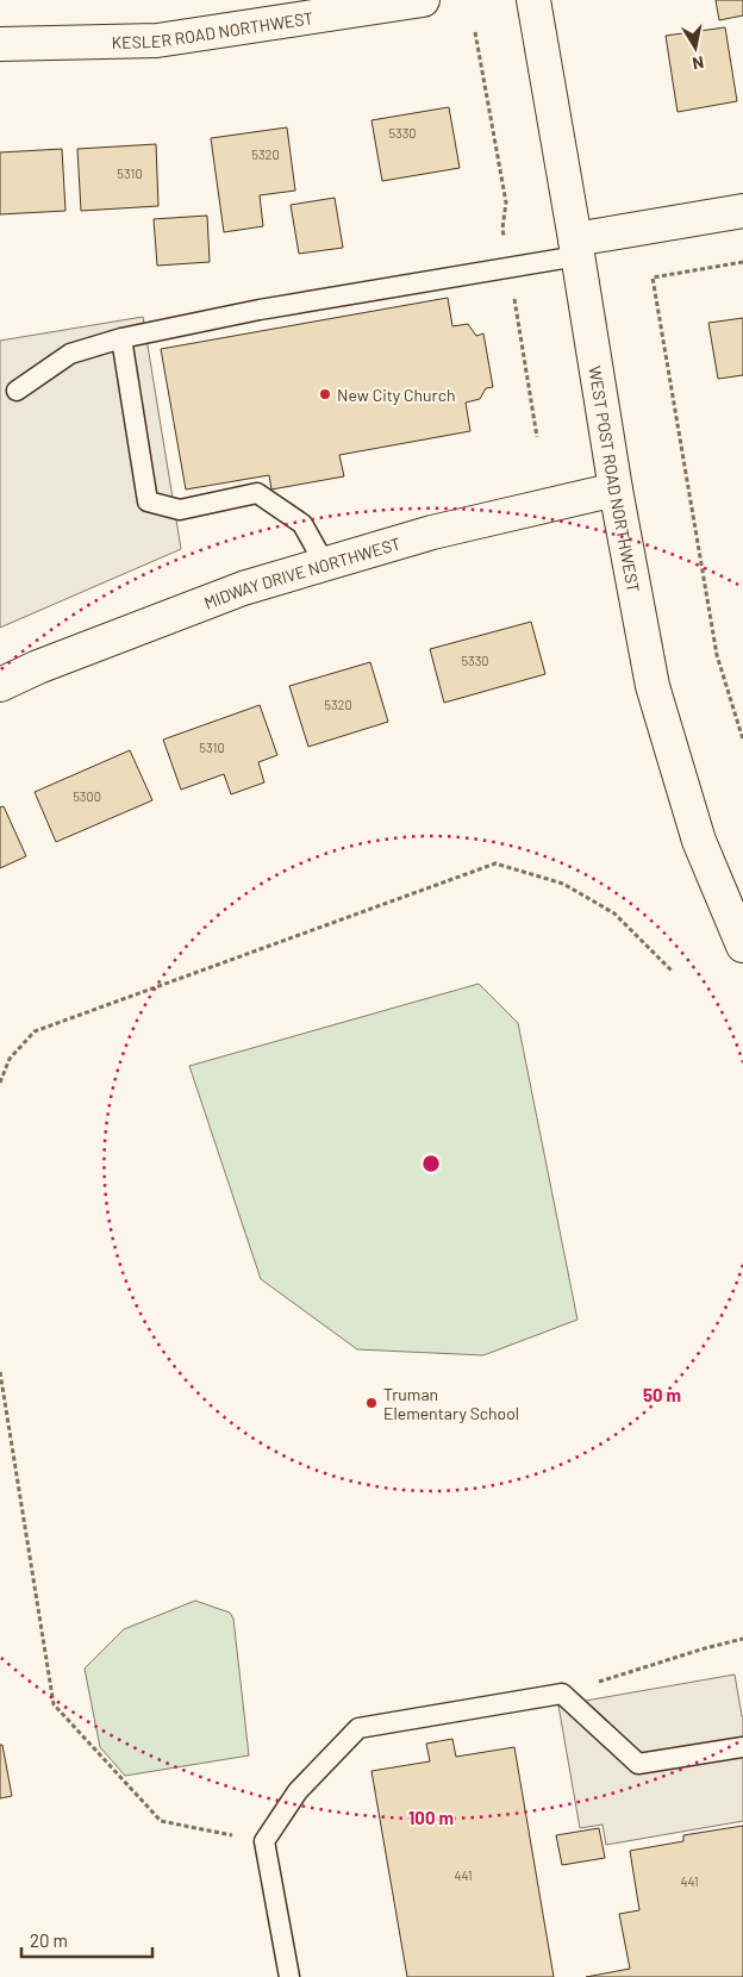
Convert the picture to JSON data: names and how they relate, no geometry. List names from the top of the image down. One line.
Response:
{"streets":{"street":["KESLER ROAD NORTHWEST","WEST POST ROAD NORTHWEST","MIDWAY DRIVE NORTHWEST"]},"crossings":[["WEST POST ROAD NORTHWEST","MIDWAY DRIVE NORTHWEST"]],"places":["New City Church","Truman Elementary School"],"house_numbers":["5330","5320","5310","5330","5320","5310","5300","441","441"],"scale_bar":"20 m","north":"bottom","rings":["50 m","100 m"]}
